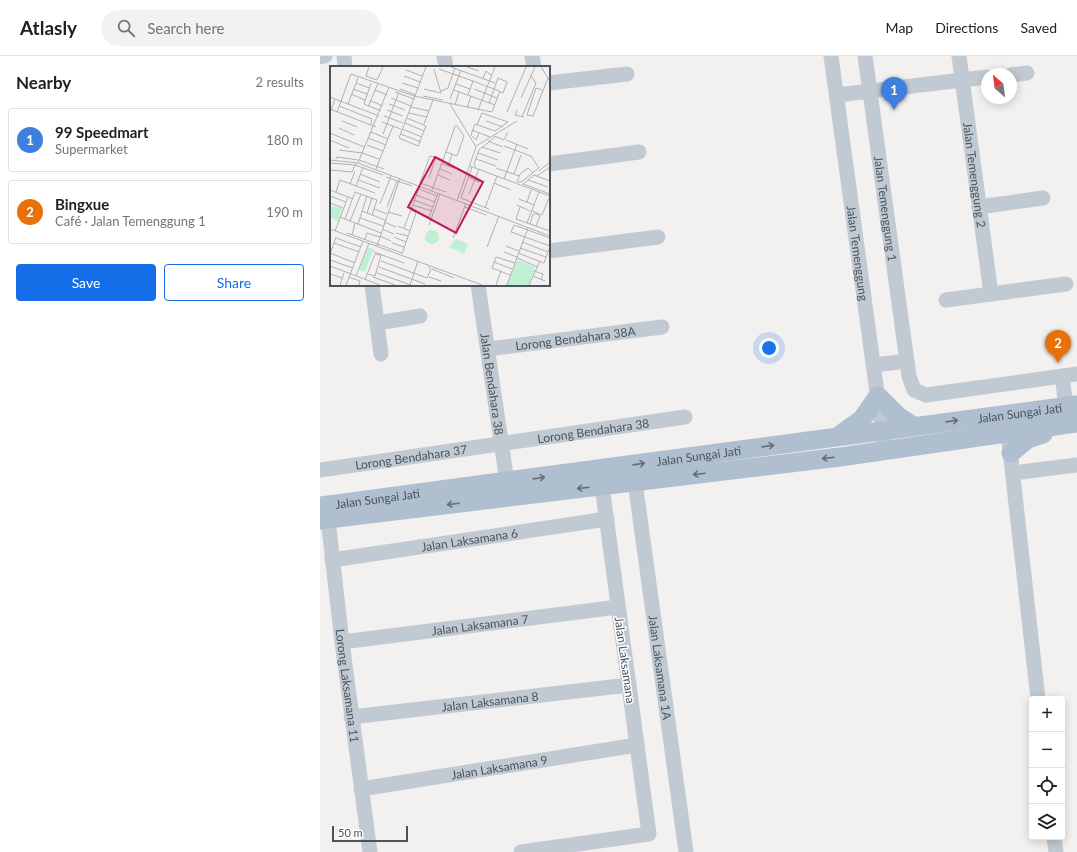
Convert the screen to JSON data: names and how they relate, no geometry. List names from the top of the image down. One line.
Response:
{"streets":{"main road":["Jalan Sungai Jati"],"street":["Jalan Temenggung 2","Jalan Temenggung 1","Jalan Temenggung","Lorong Bendahara 38A","Jalan Bendahara 38","Lorong Bendahara 38","Lorong Bendahara 37","Jalan Laksamana 6","Jalan Laksamana 7","Jalan Laksamana","Jalan Laksamana 1A","Lorong Laksamana 11","Jalan Laksamana 8","Jalan Laksamana 9"]},"crossings":[["Jalan Temenggung","Jalan Sungai Jati"],["Lorong Bendahara 38A","Jalan Bendahara 38"],["Jalan Bendahara 38","Jalan Sungai Jati"],["Jalan Bendahara 38","Lorong Bendahara 38"],["Jalan Bendahara 38","Lorong Bendahara 37"],["Jalan Sungai Jati","Jalan Laksamana"],["Jalan Sungai Jati","Jalan Laksamana 1A"],["Jalan Sungai Jati","Lorong Laksamana 11"],["Lorong Bendahara 38","Lorong Bendahara 37"],["Jalan Laksamana 6","Jalan Laksamana"],["Jalan Laksamana 6","Lorong Laksamana 11"],["Jalan Laksamana 7","Jalan Laksamana"],["Jalan Laksamana 7","Lorong Laksamana 11"],["Jalan Laksamana","Jalan Laksamana 8"],["Jalan Laksamana","Jalan Laksamana 9"],["Lorong Laksamana 11","Jalan Laksamana 8"],["Lorong Laksamana 11","Jalan Laksamana 9"]],"scale_bar":"50 m","north":"top left","page":{"header":"Atlasly","search":"Search here","nav":["Map","Directions","Saved"],"heading":["Nearby","2 results"],"pins":["1","2"],"list":[{"mark":"1","name":"99 Speedmart","note":"Supermarket","value":"180 m"},{"mark":"2","name":"Bingxue","note":"Café · Jalan Temenggung 1","value":"190 m"}],"buttons":["Save","Share"],"map_buttons":["+","−"],"scale":"50 m"}}
